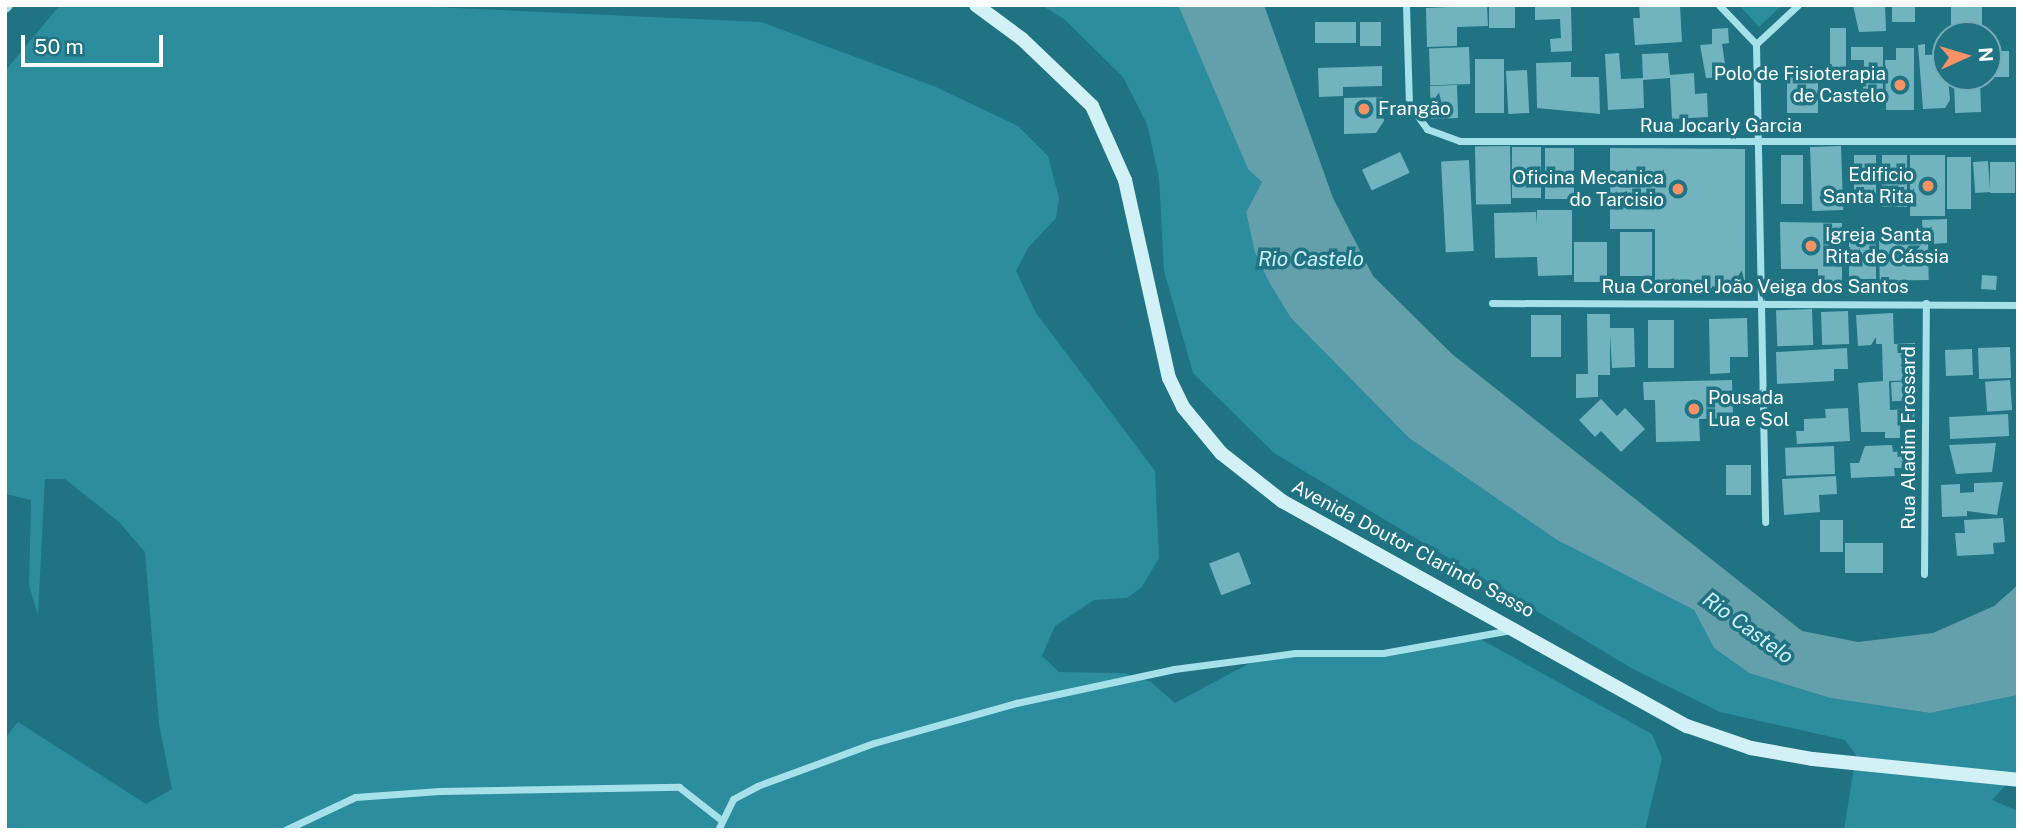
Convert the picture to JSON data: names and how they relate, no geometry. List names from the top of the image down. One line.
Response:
{"streets":{"main road":["Avenida Doutor Clarindo Sasso"],"street":["Rua Jocarly Garcia","Rua Coronel João Veiga dos Santos","Rua Aladim Frossard"]},"crossings":[["Rua Coronel João Veiga dos Santos","Rua Aladim Frossard"]],"water":["Rio Castelo"],"places":["Polo de Fisioterapia de Castelo","Frangão","Edificio Santa Rita","Oficina Mecanica do Tarcisio","Igreja Santa Rita de Cássia","Pousada Lua e Sol"],"scale_bar":"50 m","north":"right"}
